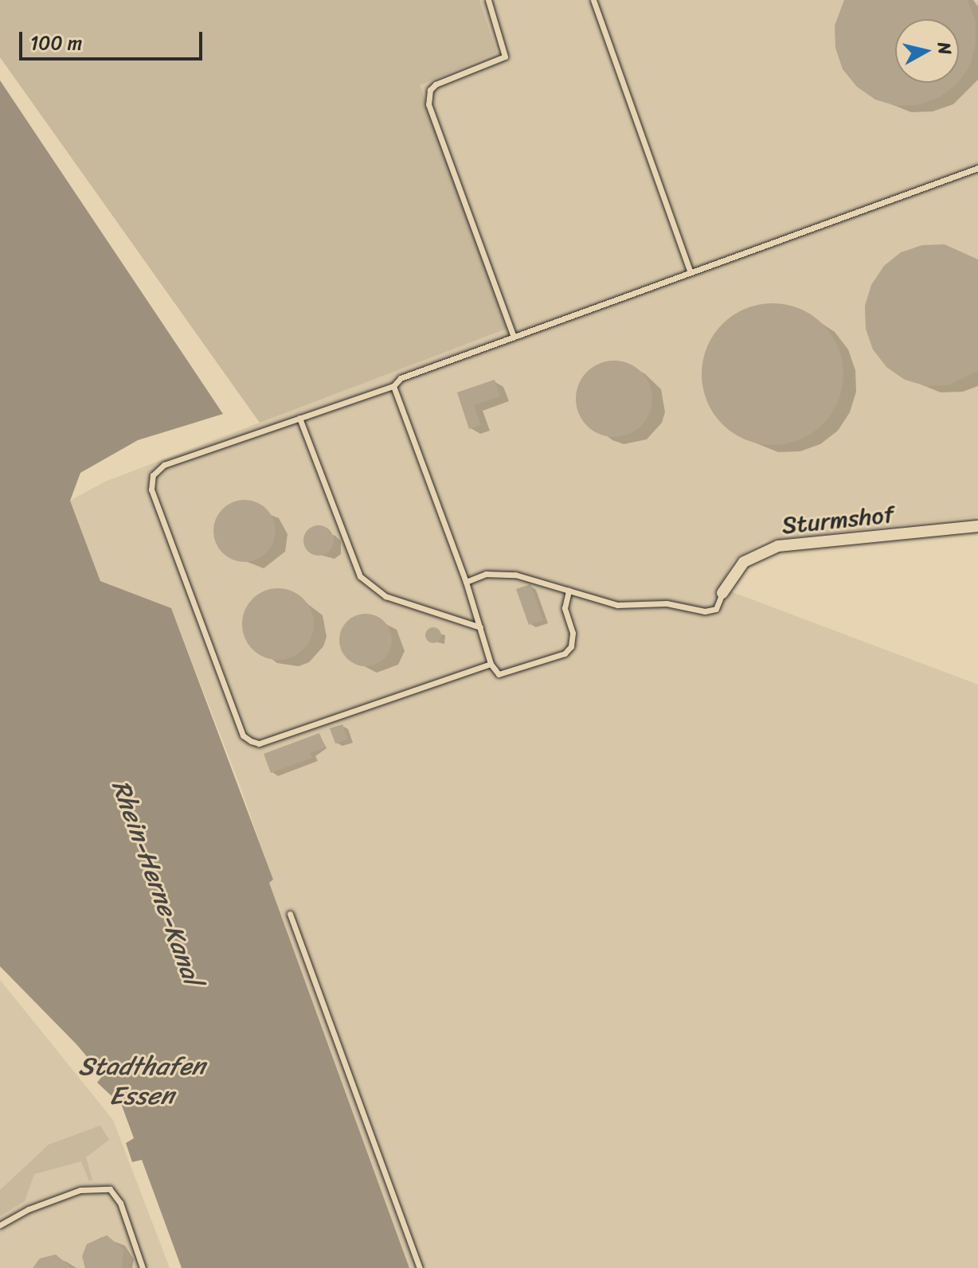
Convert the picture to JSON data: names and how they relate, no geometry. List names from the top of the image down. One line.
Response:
{"streets":{"street":["Sturmshof"]},"water":["Rhein-Herne-Kanal","Stadthafen Essen"],"scale_bar":"100 m","north":"right"}
